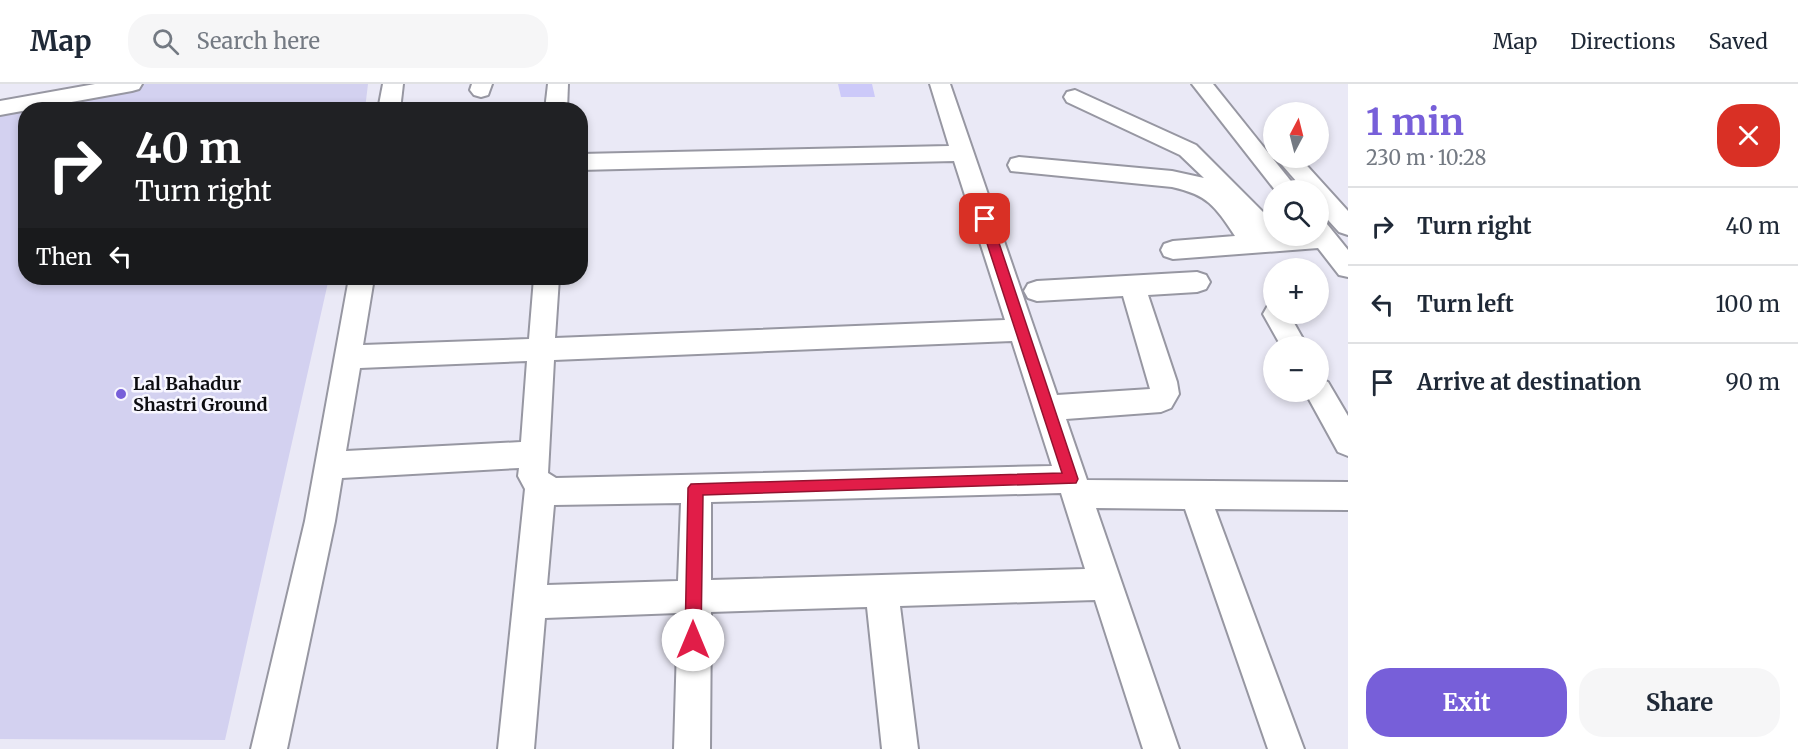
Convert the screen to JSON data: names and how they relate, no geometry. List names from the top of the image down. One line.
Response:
{"places":["Lal Bahadur Shastri Ground"],"north":"top","page":{"header":"Map","search":"Search here","nav":["Map","Directions","Saved"],"heading":["1 min","230 m · 10:28"],"map_buttons":["+","−"],"turn":["40 m","Turn right"],"list":[{"name":"Turn right","value":"40 m"},{"name":"Turn left","value":"100 m"},{"name":"Arrive at destination","value":"90 m"}],"then":"Then","buttons":["Exit","Share"]}}
